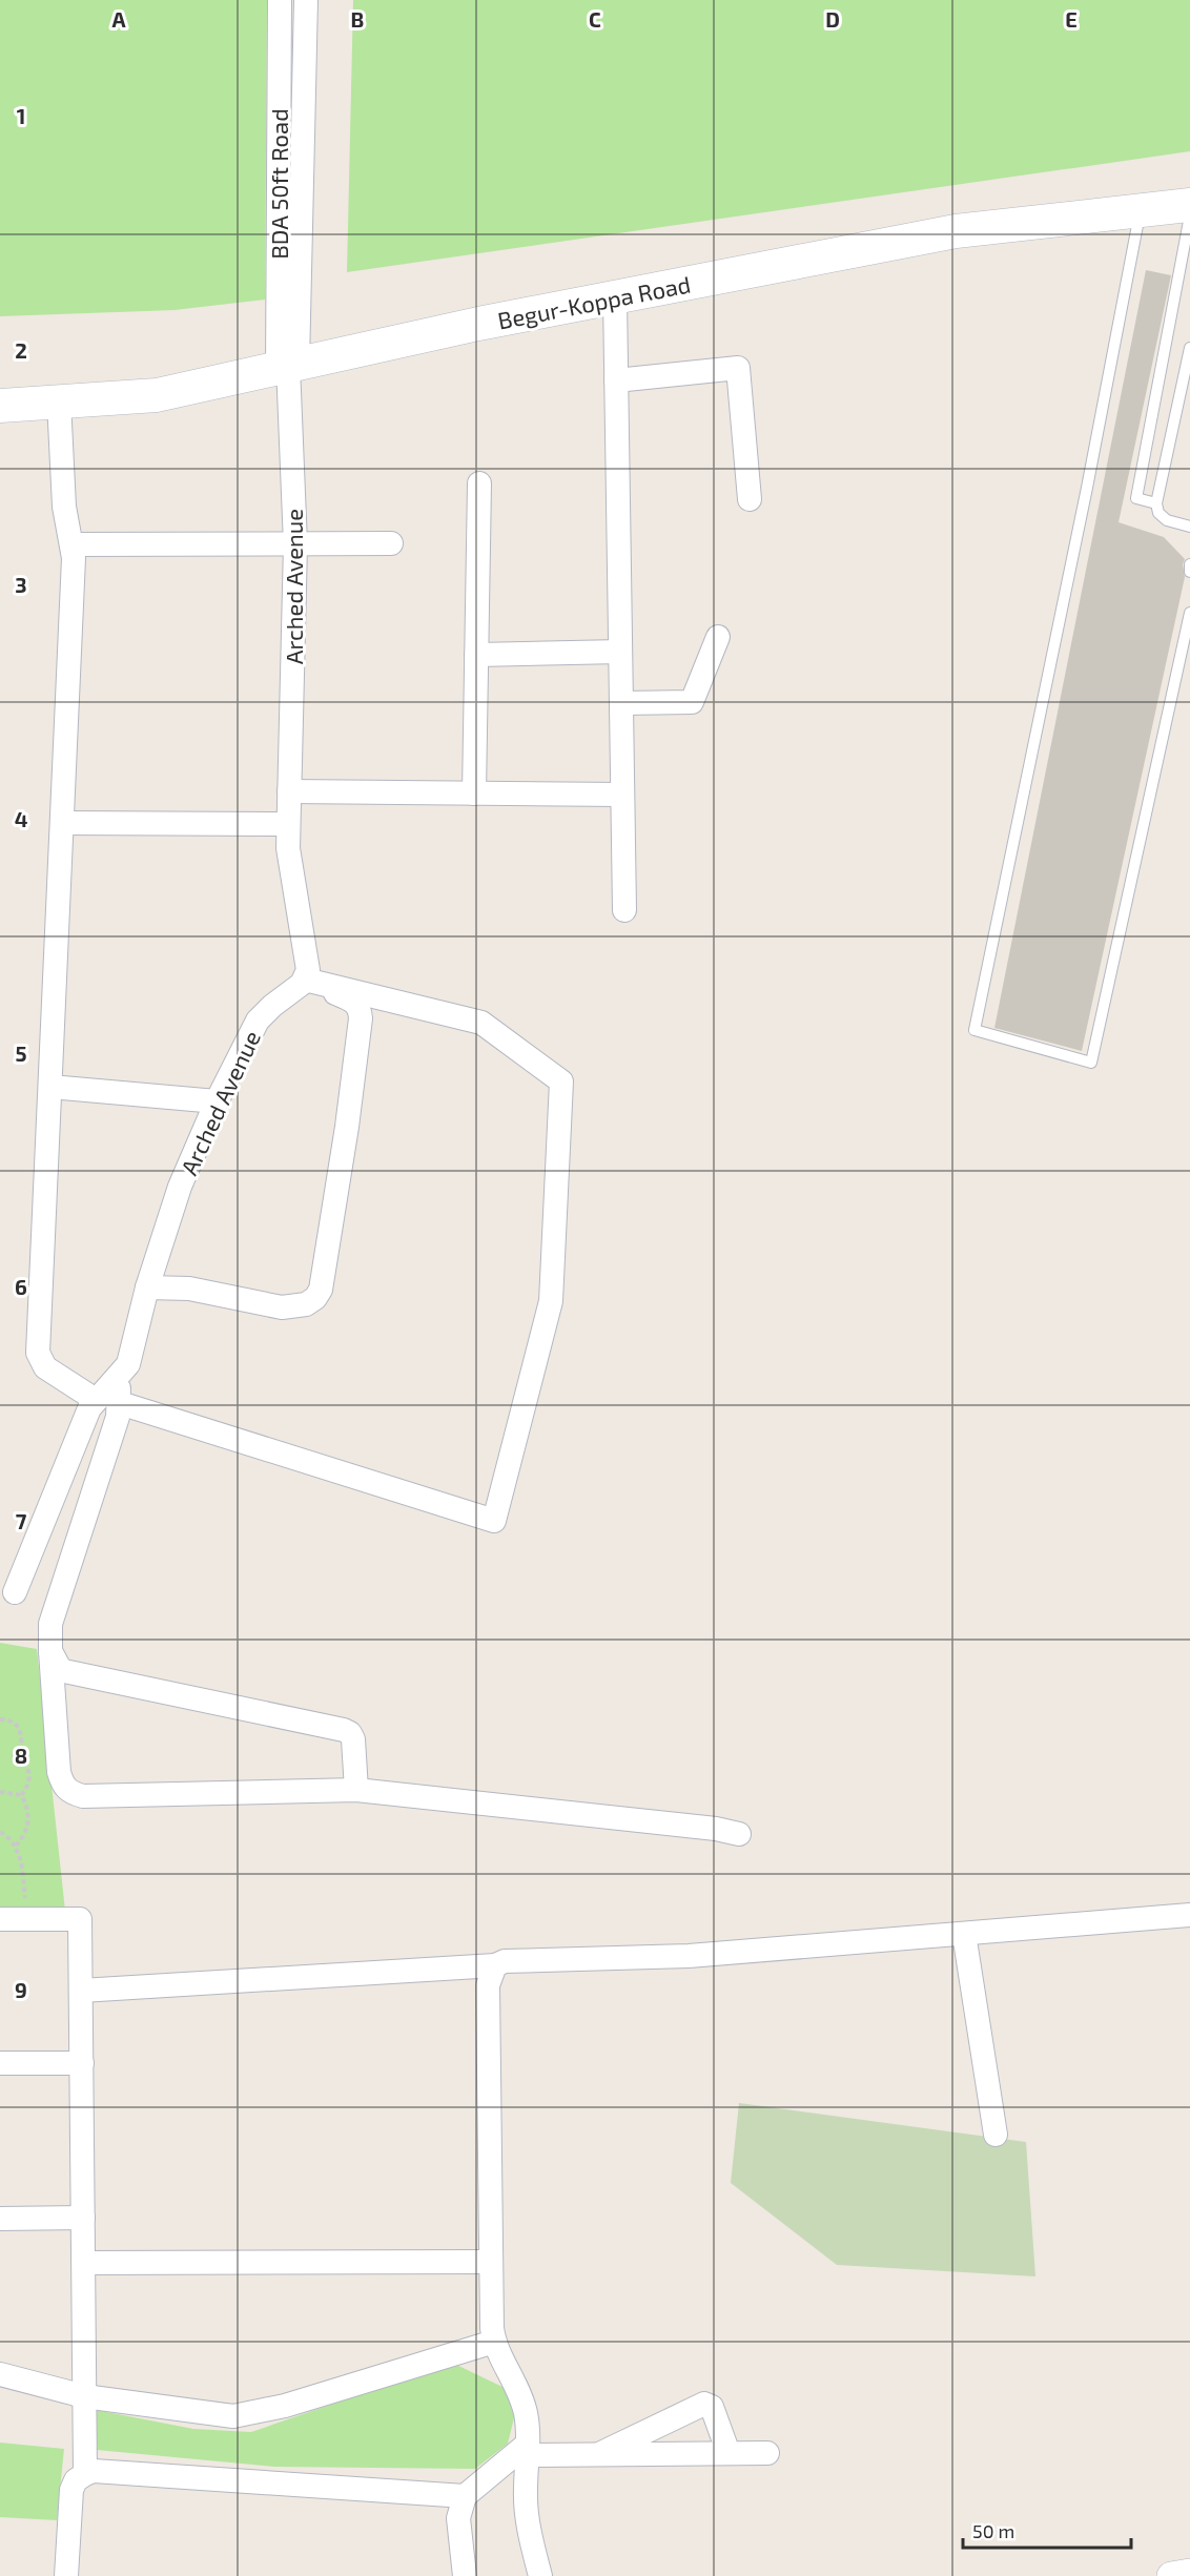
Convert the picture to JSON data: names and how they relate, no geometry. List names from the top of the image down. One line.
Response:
{"streets":{"main road":["Begur-Koppa Road"],"street":["BDA 50ft Road","Arched Avenue"]},"crossings":[["BDA 50ft Road","Begur-Koppa Road"],["BDA 50ft Road","Arched Avenue"],["Begur-Koppa Road","Arched Avenue"]],"scale_bar":"50 m","grid":{"columns":["A","B","C","D","E"],"rows":["1","2","3","4","5","6","7","8","9"]}}
